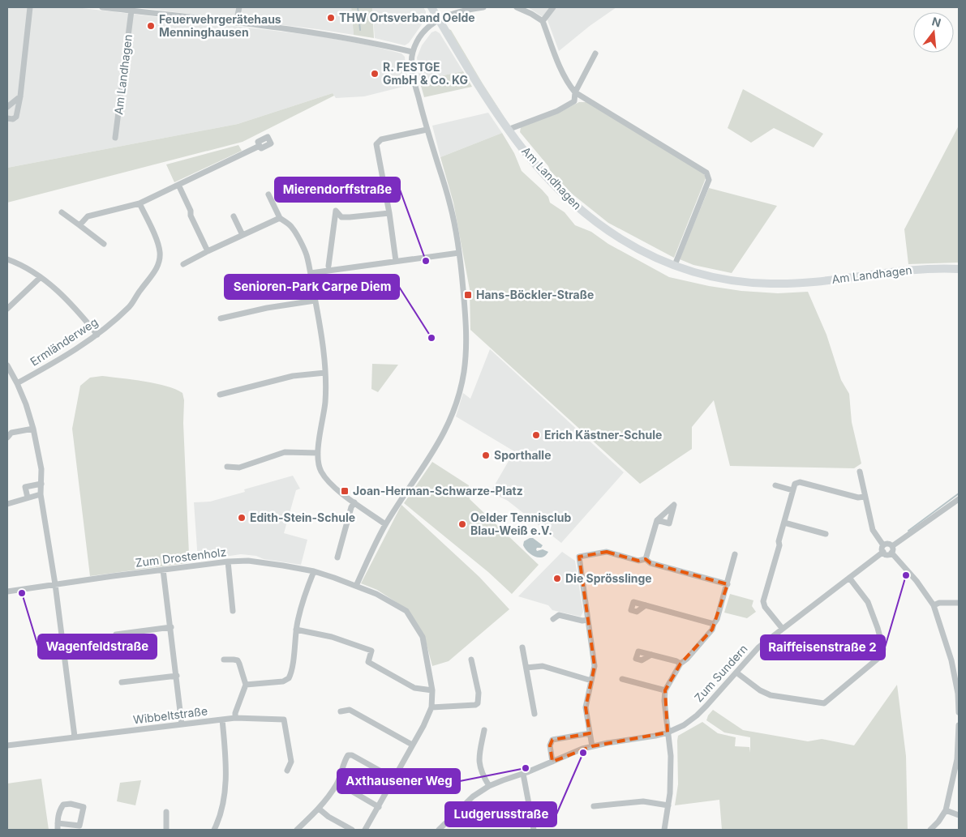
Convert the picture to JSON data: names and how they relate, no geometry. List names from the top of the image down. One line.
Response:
{"streets":{"street":["Am Landhagen","Ermländerweg","Zum Drostenholz","Zum Sundern","Wibbeltstraße"]},"places":{"other":["THW Ortsverband Oelde","Feuerwehrgerätehaus Menninghausen","R. FESTGE GmbH & Co. KG","Mierendorffstraße","Senioren-Park Carpe Diem","Erich Kästner-Schule","Sporthalle","Edith-Stein-Schule","Oelder Tennisclub Blau-Weiß e.V.","Raiffeisenstraße 2","Die Sprösslinge","Wagenfeldstraße","Ludgerusstraße","Axthausener Weg"],"transit":["Hans-Böckler-Straße","Joan-Herman-Schwarze-Platz"]},"north":"top"}
